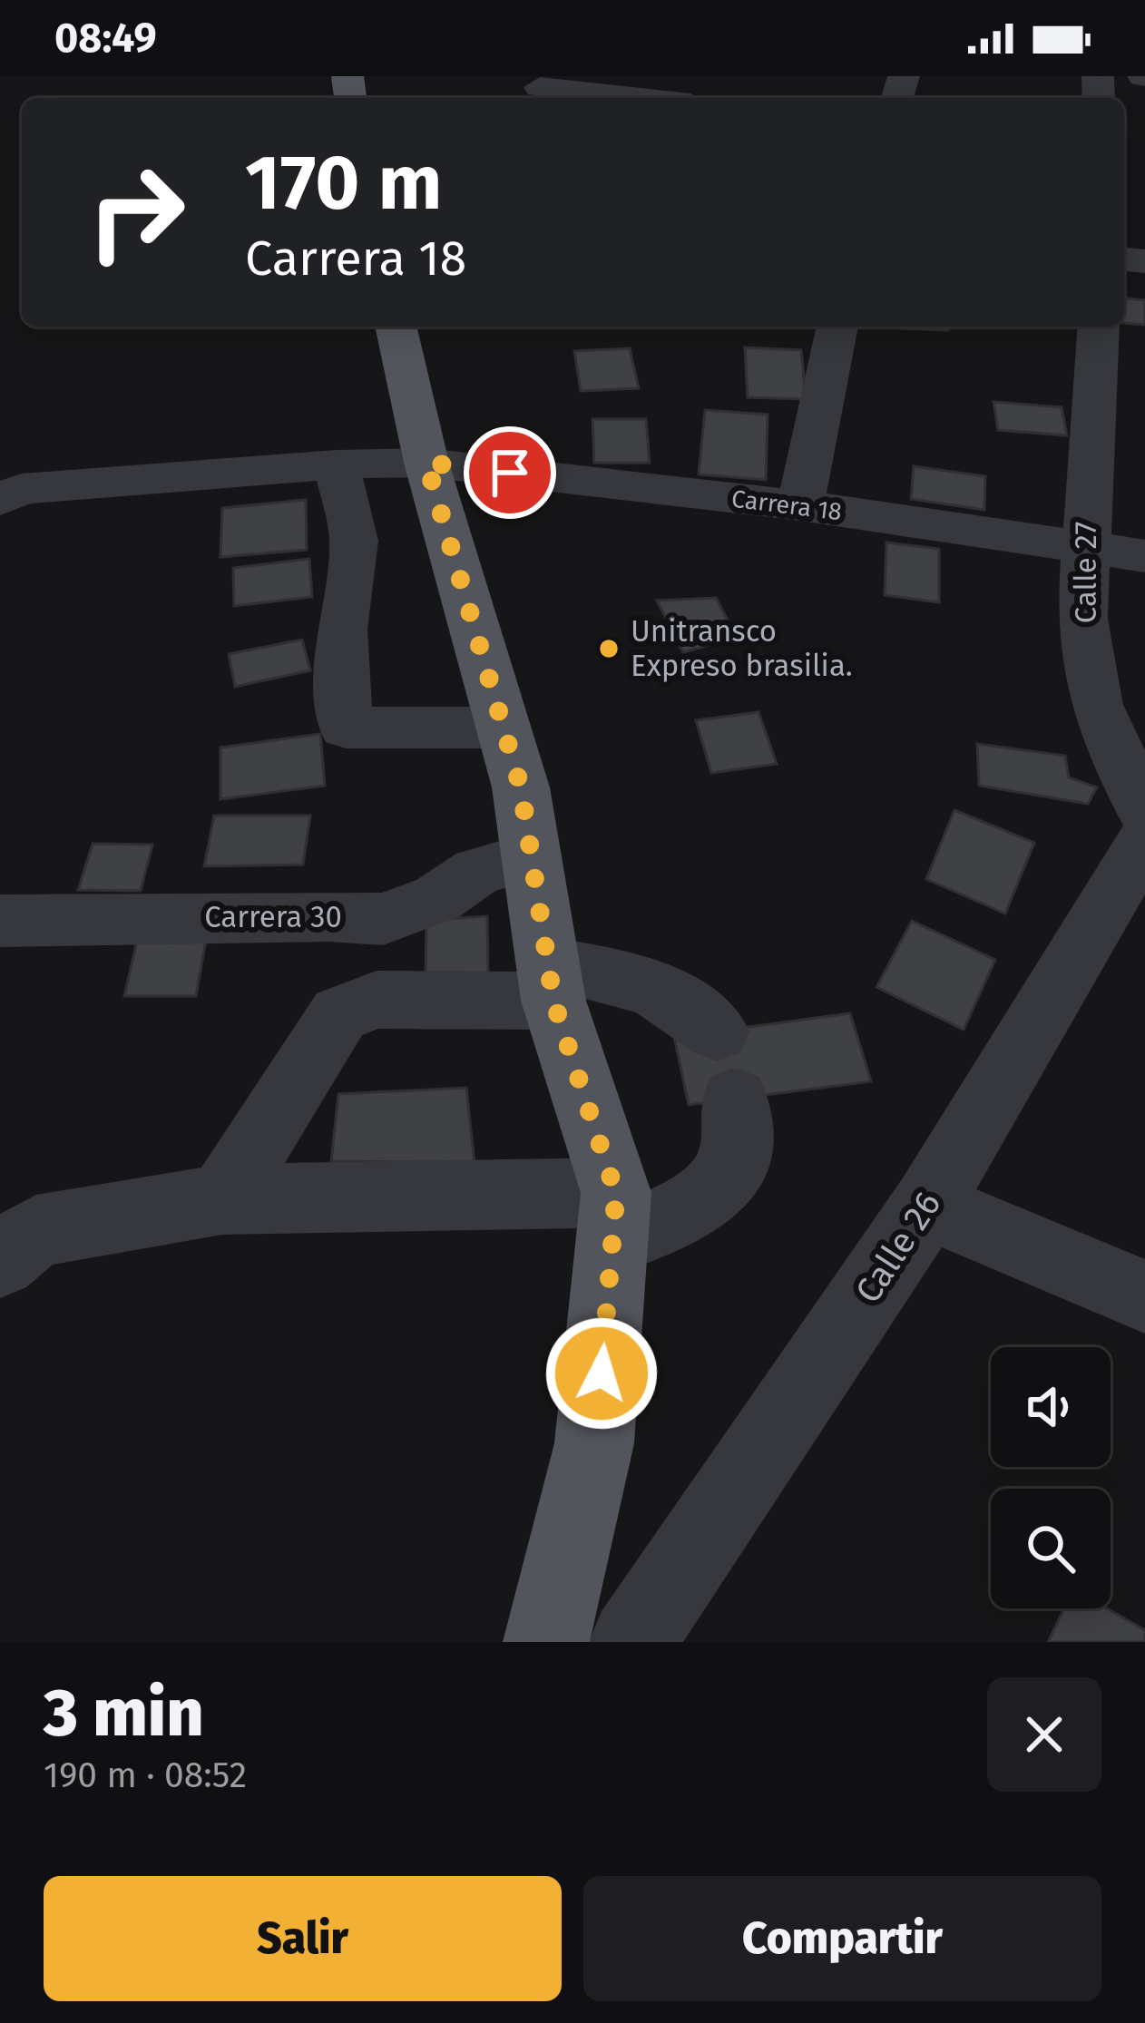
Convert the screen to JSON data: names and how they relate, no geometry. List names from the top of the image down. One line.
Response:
{"streets":{"street":["Carrera 18","Calle 27","Carrera 30","Calle 26"]},"crossings":[["Carrera 18","Calle 27"]],"places":["Unitransco Expreso brasilia."],"page":{"status":"08:49","turn":["170 m","Carrera 18"],"heading":["3 min","190 m · 08:52"],"buttons":["Salir","Compartir"]}}
